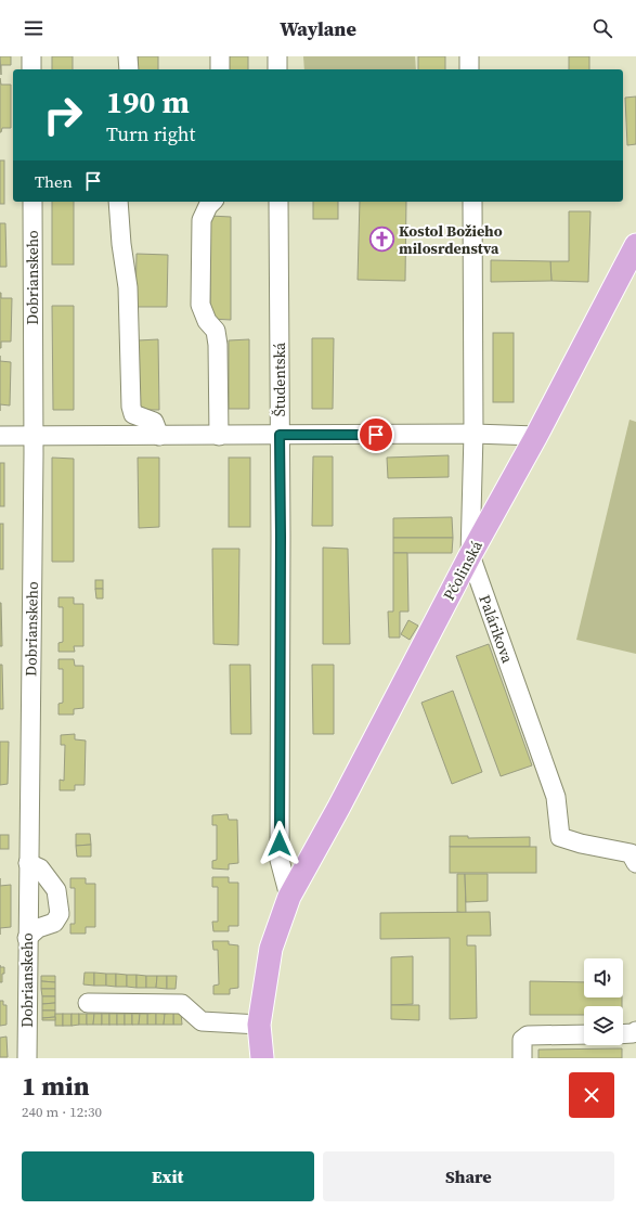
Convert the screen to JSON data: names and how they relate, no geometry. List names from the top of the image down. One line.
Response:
{"streets":{"main road":["Pčolinská"],"street":["Dobrianskeho","Študentská","Palárikova"]},"crossings":[["Študentská","Pčolinská"],["Pčolinská","Palárikova"]],"places":{"church":["Kostol Božieho milosrdenstva"]},"page":{"header":"Waylane","turn":["190 m","Turn right"],"then":"Then","heading":["1 min","240 m · 12:30"],"buttons":["Exit","Share"]}}
